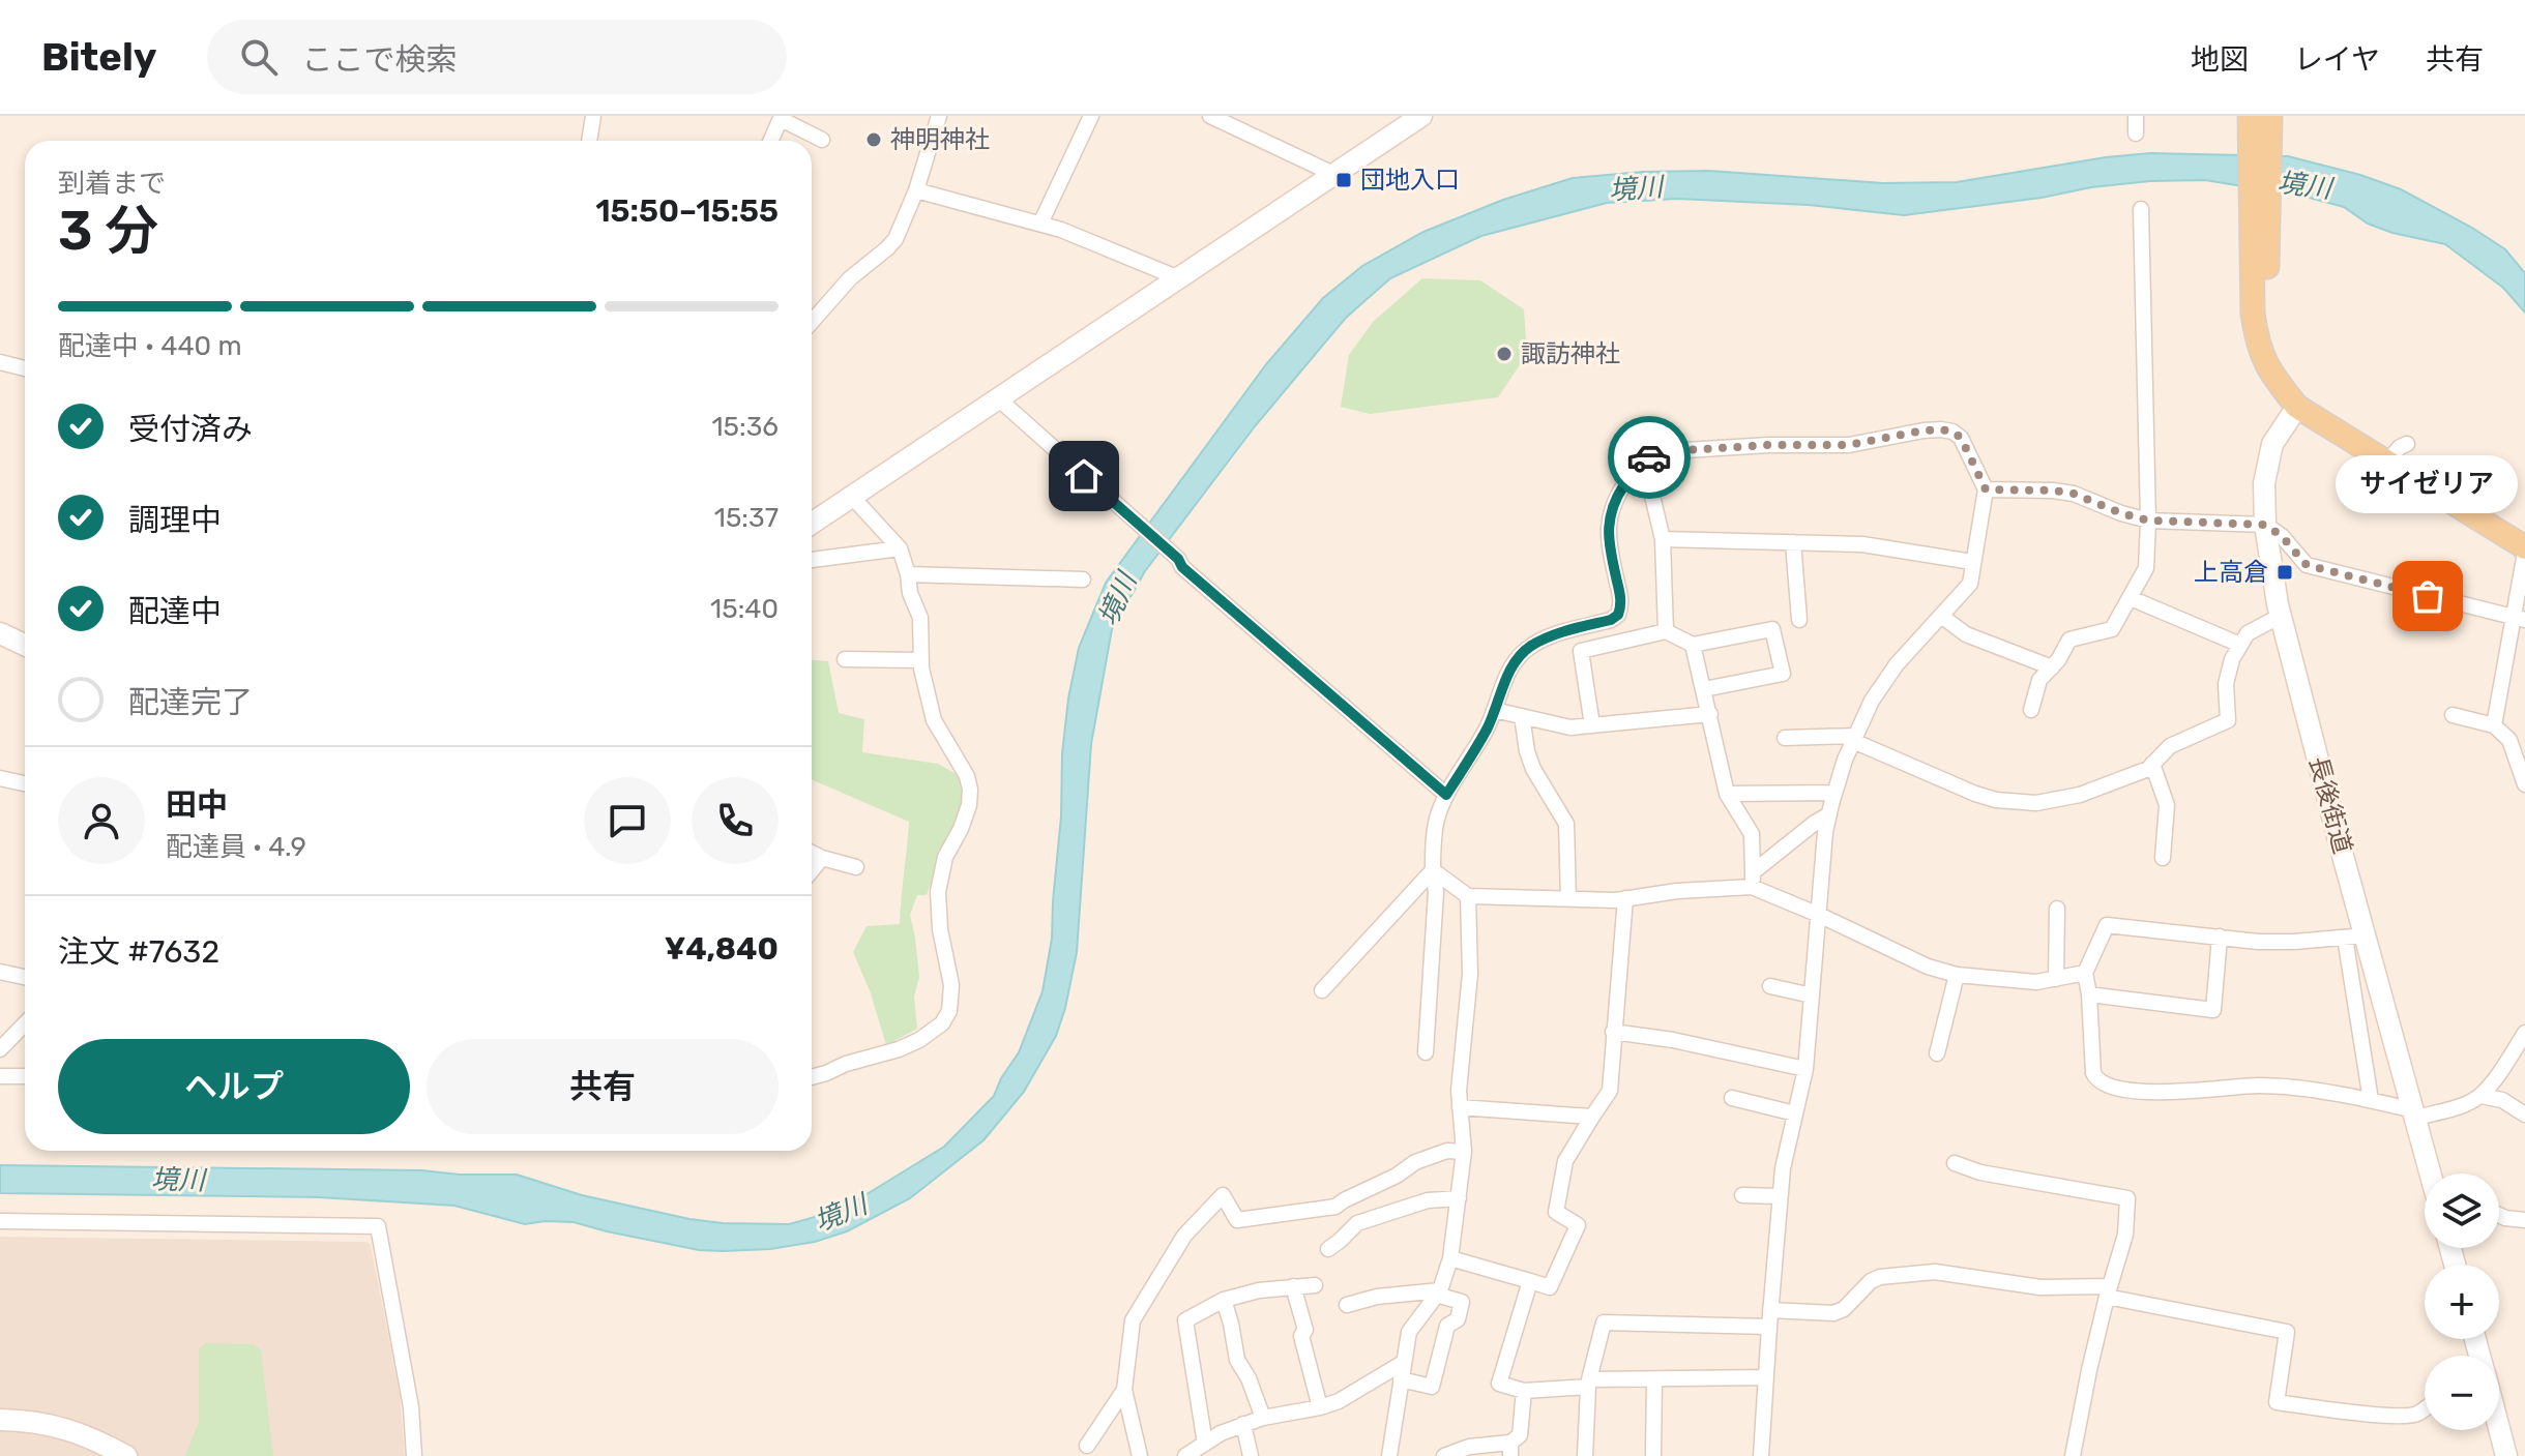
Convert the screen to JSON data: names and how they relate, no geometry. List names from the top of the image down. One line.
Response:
{"streets":{"street":["長後街道"]},"water":["境川"],"places":{"other":["神明神社","諏訪神社","サイゼリア"],"transit":["団地入口","上高倉"]},"page":{"header":"Bitely","search":"ここで検索","nav":["地図","レイヤ","共有"],"heading":["3 分","到着まで","15:50–15:55"],"panel":["田中","配達員 · 4.9","注文 #7632","¥4,840"],"bar":"配達中 · 440 m","list":[["受付済み","15:36"],["調理中","15:37"],["配達中","15:40"],"配達完了"],"bubble":"サイゼリア","buttons":["ヘルプ","共有"],"map_buttons":["+","−"]}}
